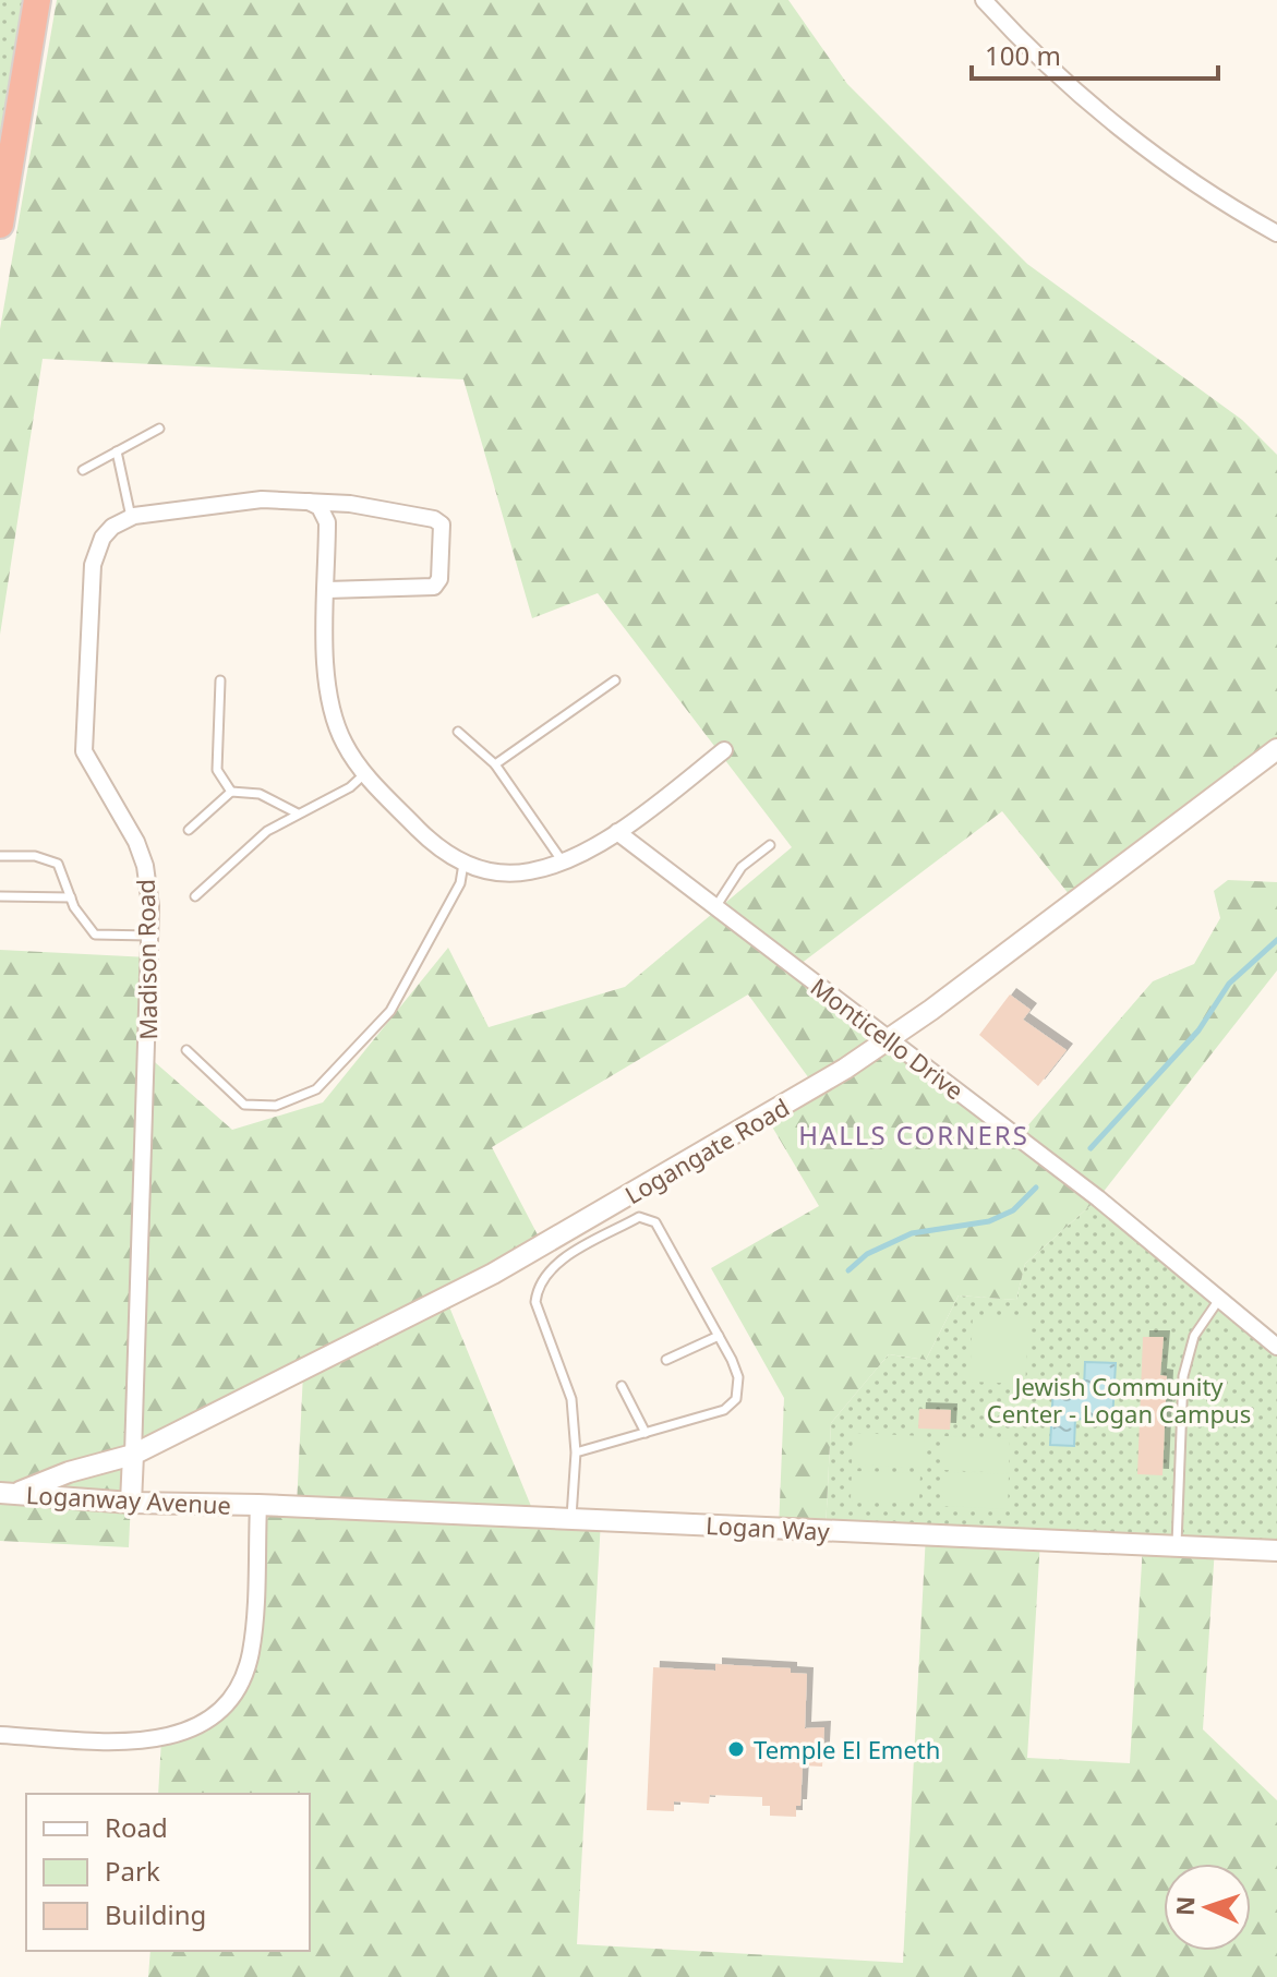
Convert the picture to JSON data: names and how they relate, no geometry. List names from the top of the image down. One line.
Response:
{"streets":{"street":["Madison Road","Monticello Drive","Logangate Road","Loganway Avenue","Logan Way"]},"crossings":[["Madison Road","Logangate Road"],["Monticello Drive","Logangate Road"],["Logangate Road","Loganway Avenue"],["Loganway Avenue","Logan Way"]],"districts":["HALLS CORNERS"],"parks":["Jewish Community Center - Logan Campus"],"places":["Temple El Emeth"],"legend":["Road","Park","Building"],"scale_bar":"100 m","north":"left"}
